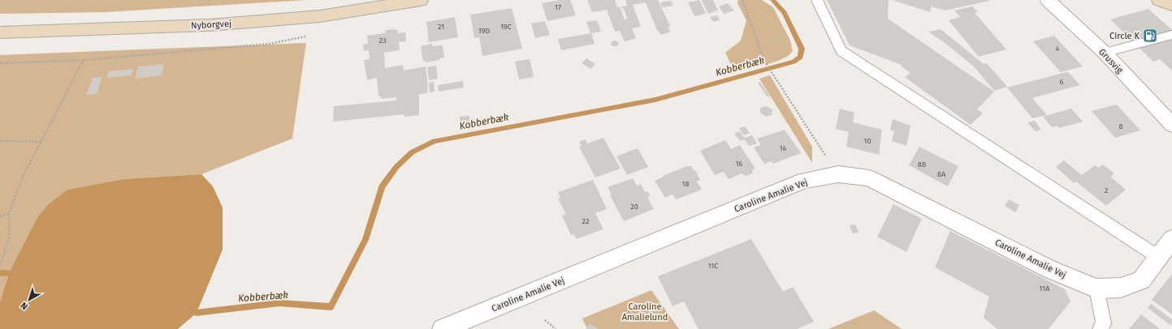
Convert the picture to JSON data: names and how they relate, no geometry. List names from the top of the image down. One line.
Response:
{"streets":{"street":["Nyborgvej","Grusvig","Caroline Amalie Vej"]},"water":["Kobberbæk"],"parks":["Caroline Amalielund"],"places":{"fuel station":["Circle K"]},"house_numbers":["17","21","19C","19D","23","4","6","8","10","14","16","8B","8A","18","2","20","22","11C","11A"],"north":"bottom left"}
